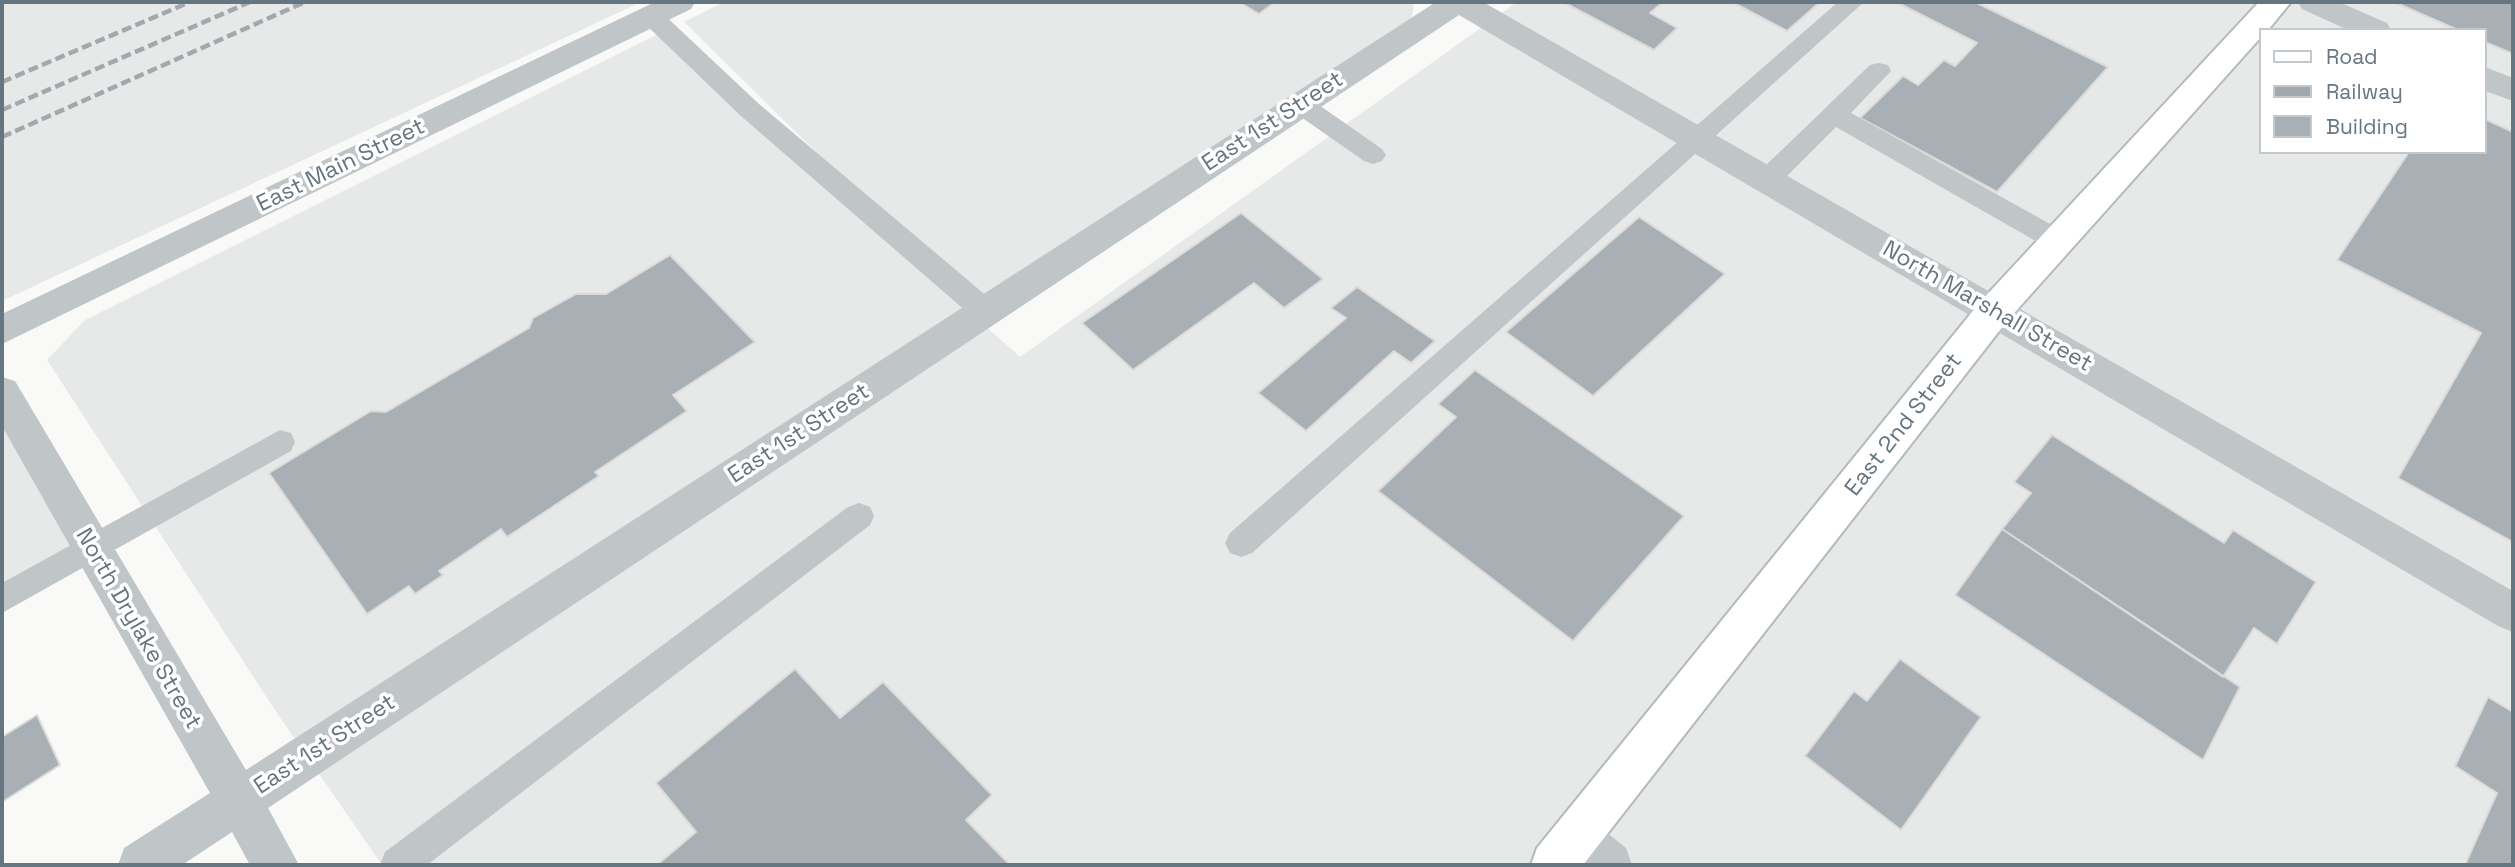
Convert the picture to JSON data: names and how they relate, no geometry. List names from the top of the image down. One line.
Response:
{"streets":{"main road":["East 2nd Street"],"street":["East 1st Street","East Main Street","North Marshall Street","North Drylake Street"]},"crossings":[["East 1st Street","North Marshall Street"],["East 1st Street","North Drylake Street"],["North Marshall Street","East 2nd Street"]],"legend":["Road","Railway","Building"]}
